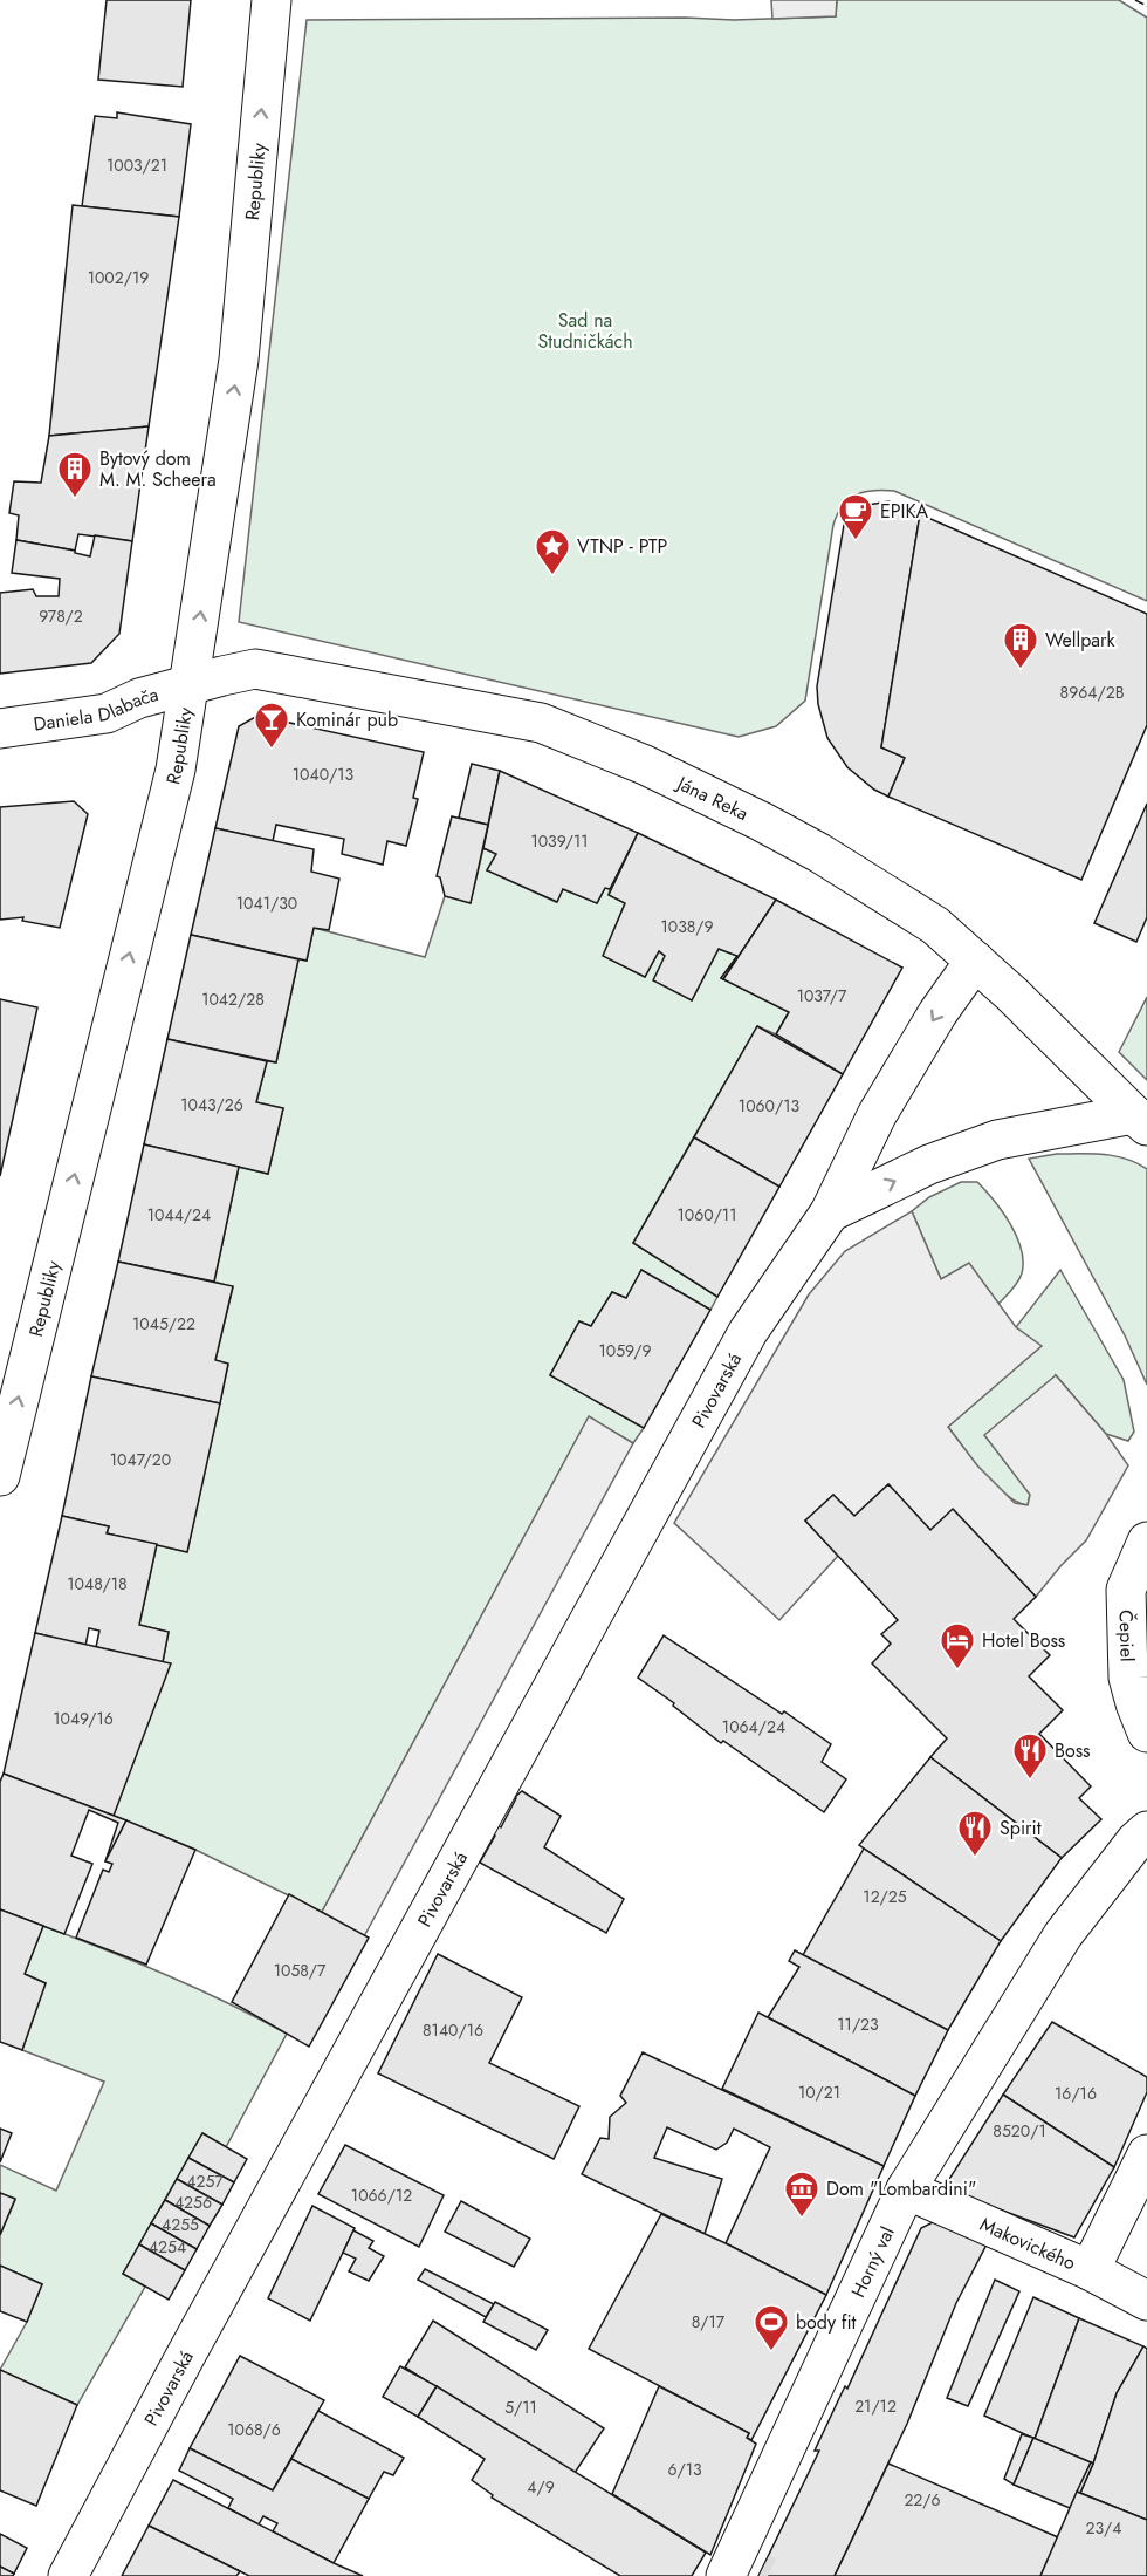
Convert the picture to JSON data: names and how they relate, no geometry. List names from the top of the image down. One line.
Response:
{"streets":{"street":["Republiky","Daniela Dlabača","Jána Reka","Pivovarská","Čepiel","Makovického","Horný val"]},"crossings":[["Republiky","Daniela Dlabača"],["Republiky","Jána Reka"],["Daniela Dlabača","Jána Reka"],["Jána Reka","Pivovarská"],["Makovického","Horný val"]],"one_way":["Republiky"],"parks":["Sad na Studničkách"],"places":{"building":["Bytový dom M. M. Scheera","Wellpark"],"cafe":["EPIKA"],"place":["VTNP - PTP"],"bar":["Kominár pub"],"hotel":["Hotel Boss"],"restaurant":["Boss","Spirit"],"museum":["Dom \"Lombardini\""],"sports":["body fit"]},"house_numbers":["1003/21","1002/19","978/2","8964/2B","1040/13","1039/11","1041/30","1038/9","1037/7","1042/28","1043/26","1060/13","1044/24","1060/11","1045/22","1059/9","1047/20","1048/18","1049/16","1064/24","12/25","1058/7","11/23","8140/16","10/21","16/16","8520/1","4257","1066/12","4256","4255","4254","8/17","21/12","5/11","1068/6","6/13","4/9","22/6","23/4"]}
